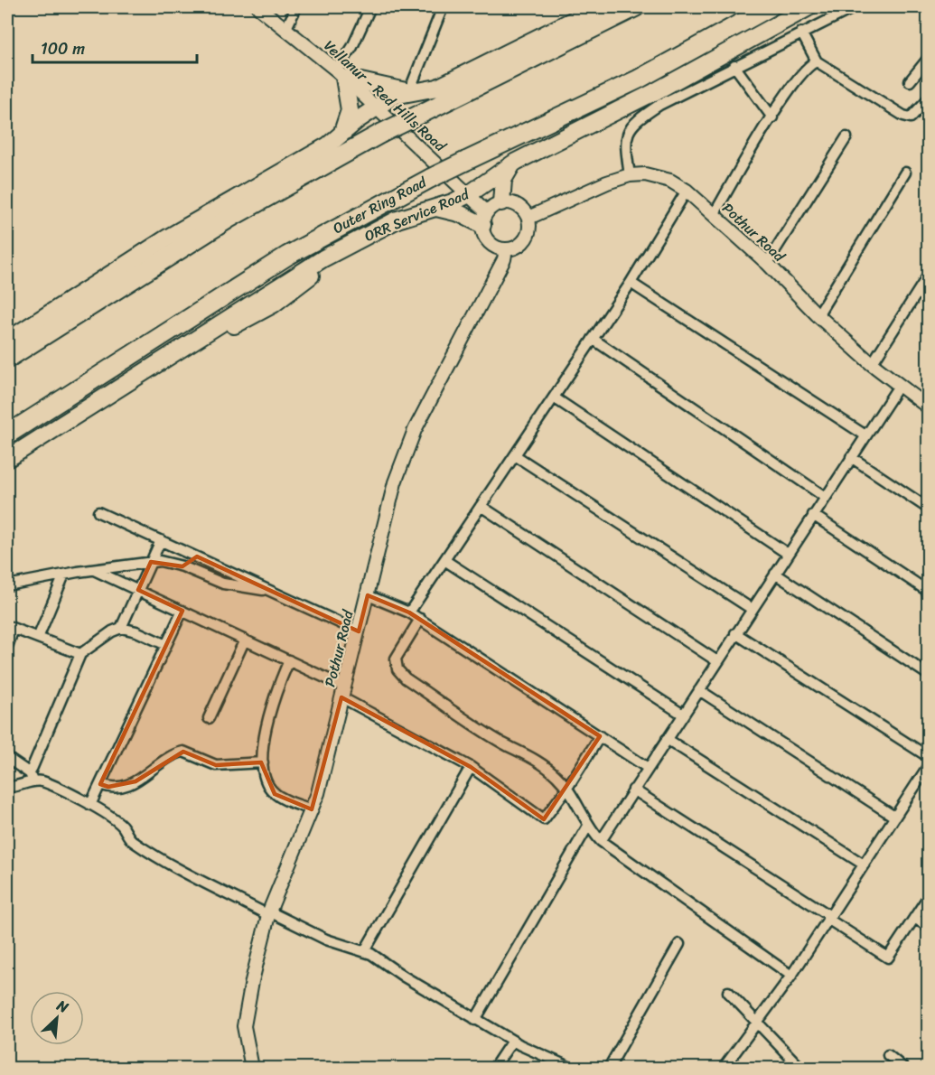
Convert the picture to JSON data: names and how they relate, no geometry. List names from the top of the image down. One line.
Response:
{"streets":{"highway":["Outer Ring Road"],"main road":["ORR Service Road"],"street":["Vellanur - Red Hills Road","Pothur Road"]},"crossings":[["Vellanur - Red Hills Road","ORR Service Road"],["Vellanur - Red Hills Road","Pothur Road"]],"scale_bar":"100 m","north":"top right"}
